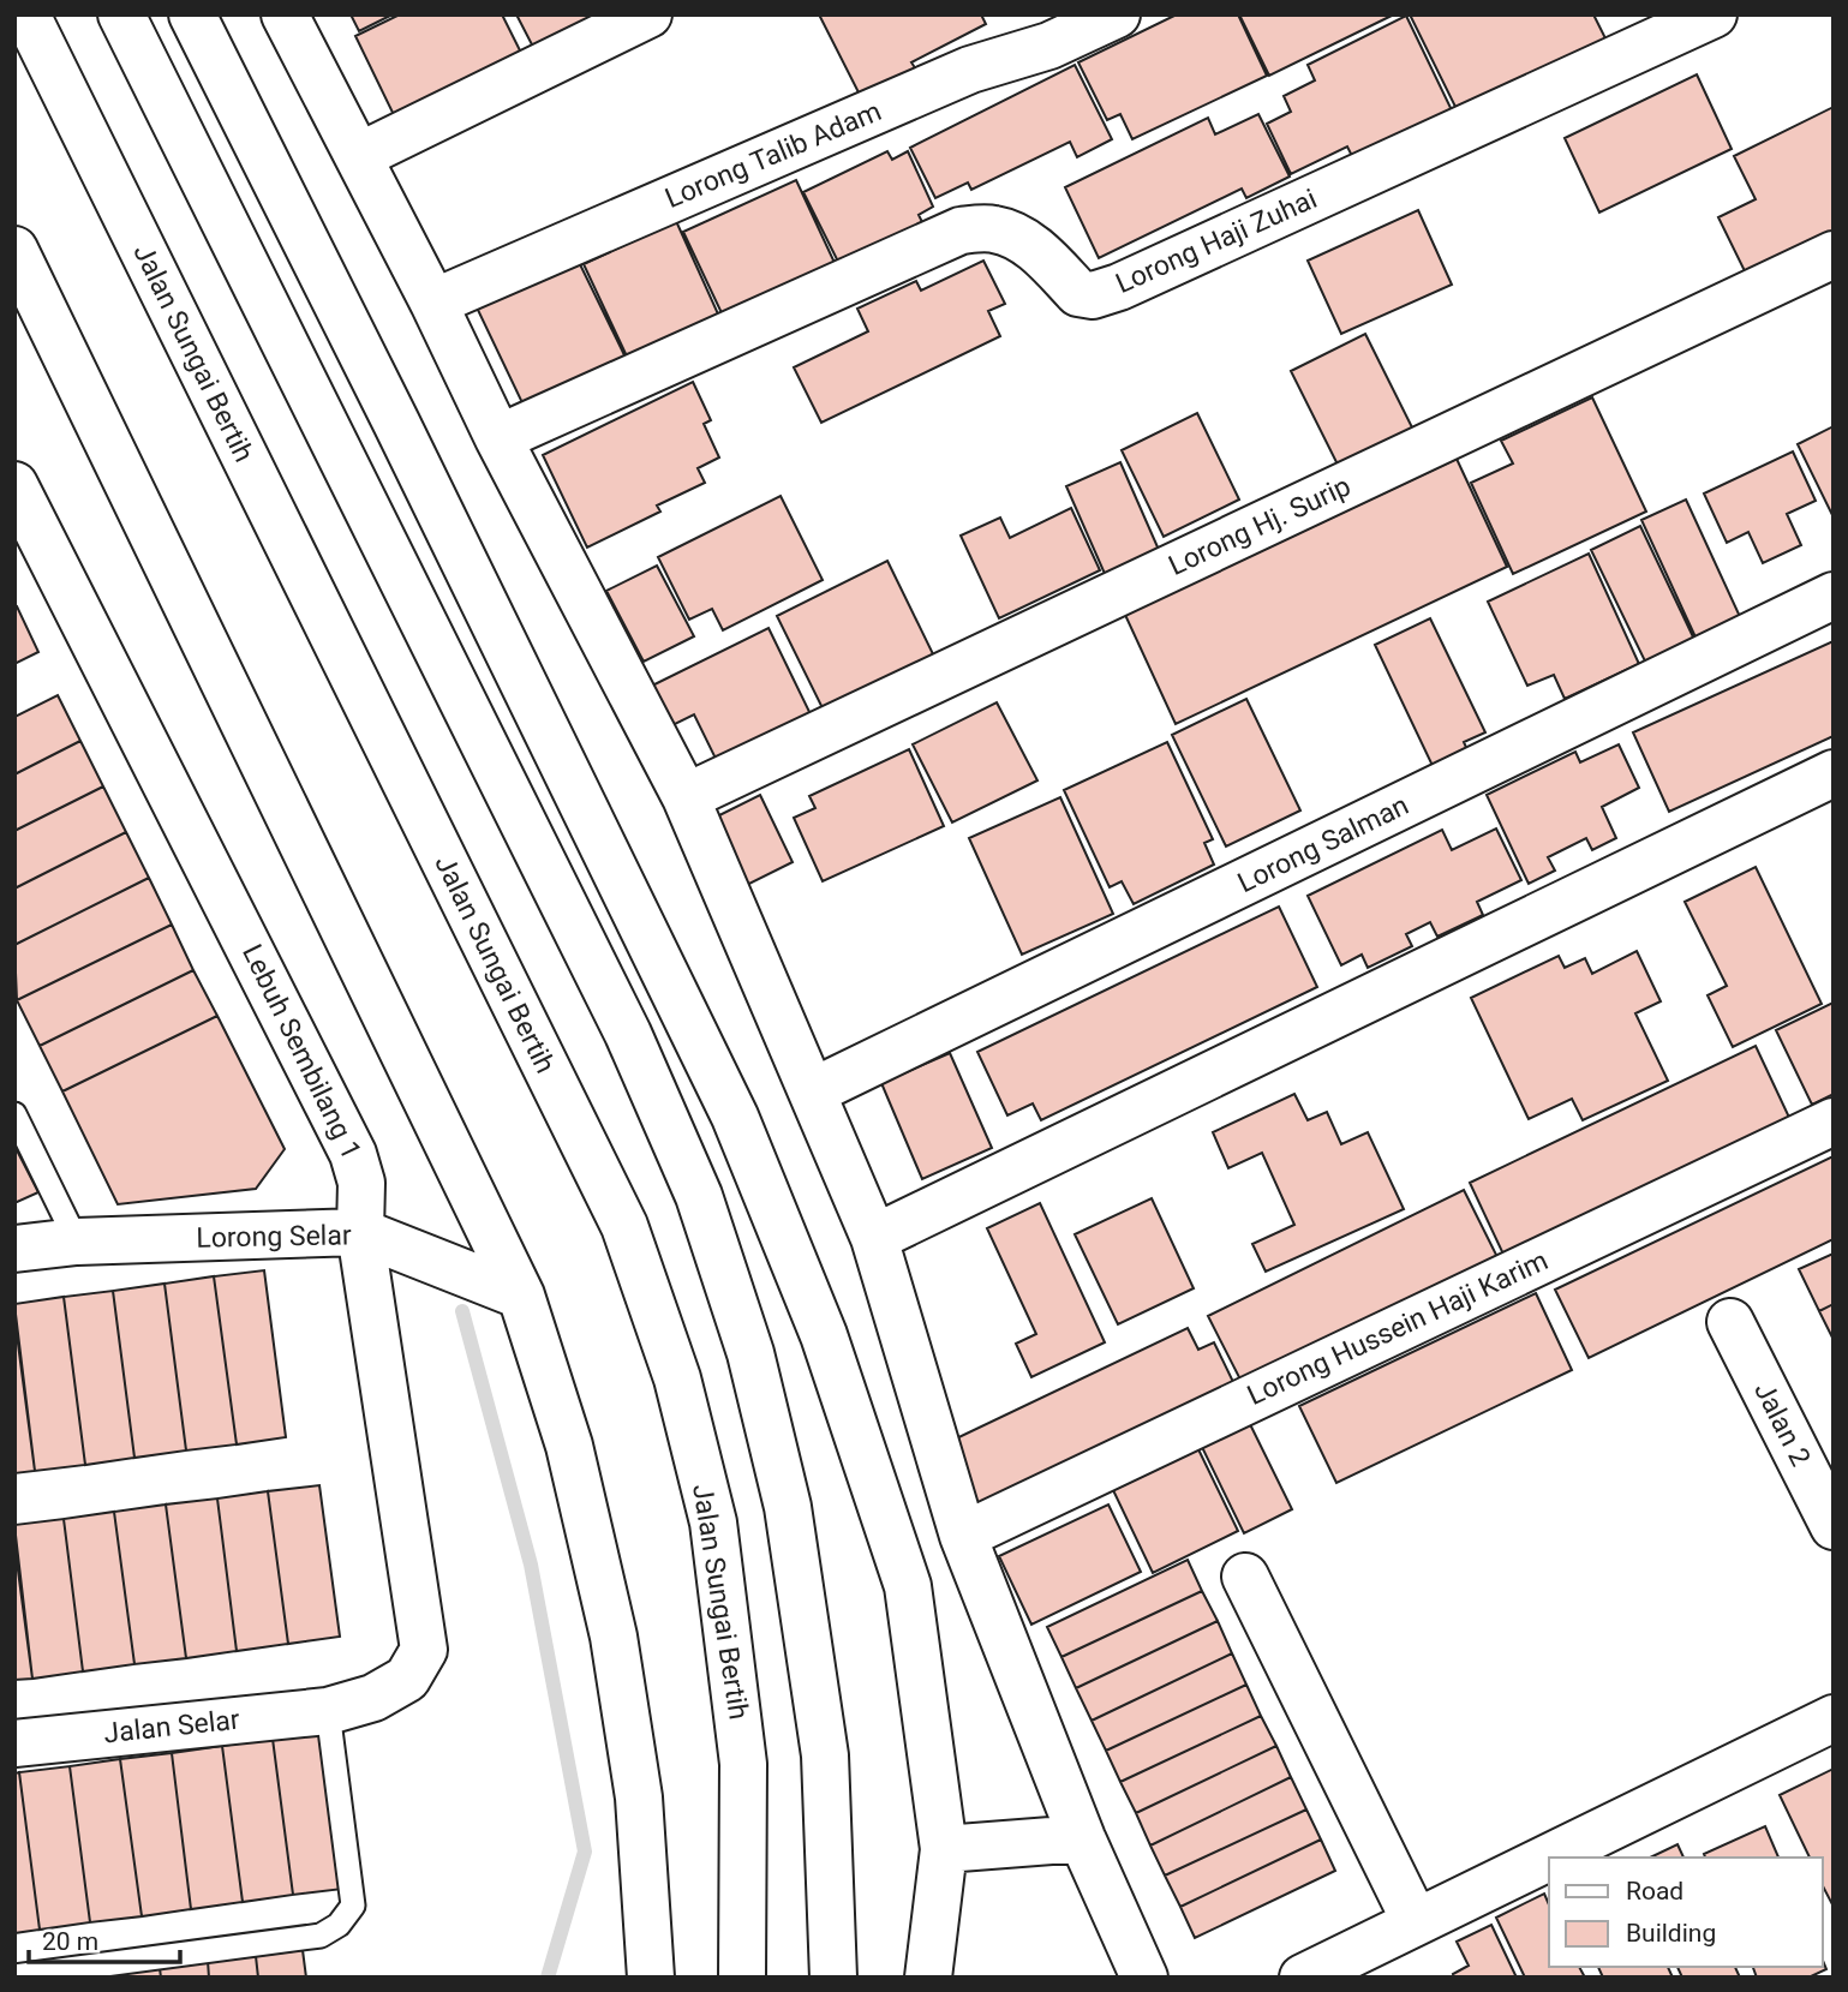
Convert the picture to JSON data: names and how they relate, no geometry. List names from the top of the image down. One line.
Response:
{"streets":{"street":["Lorong Talib Adam","Lorong Haji Zuhai","Jalan Sungai Bertih","Lorong Hj. Surip","Lorong Salman","Lebuh Sembilang 1","Lorong Selar","Lorong Hussein Haji Karim","Jalan 2","Jalan Selar"]},"crossings":[["Lebuh Sembilang 1","Lorong Selar"],["Lebuh Sembilang 1","Jalan Selar"]],"legend":["Road","Building"],"scale_bar":"20 m"}
